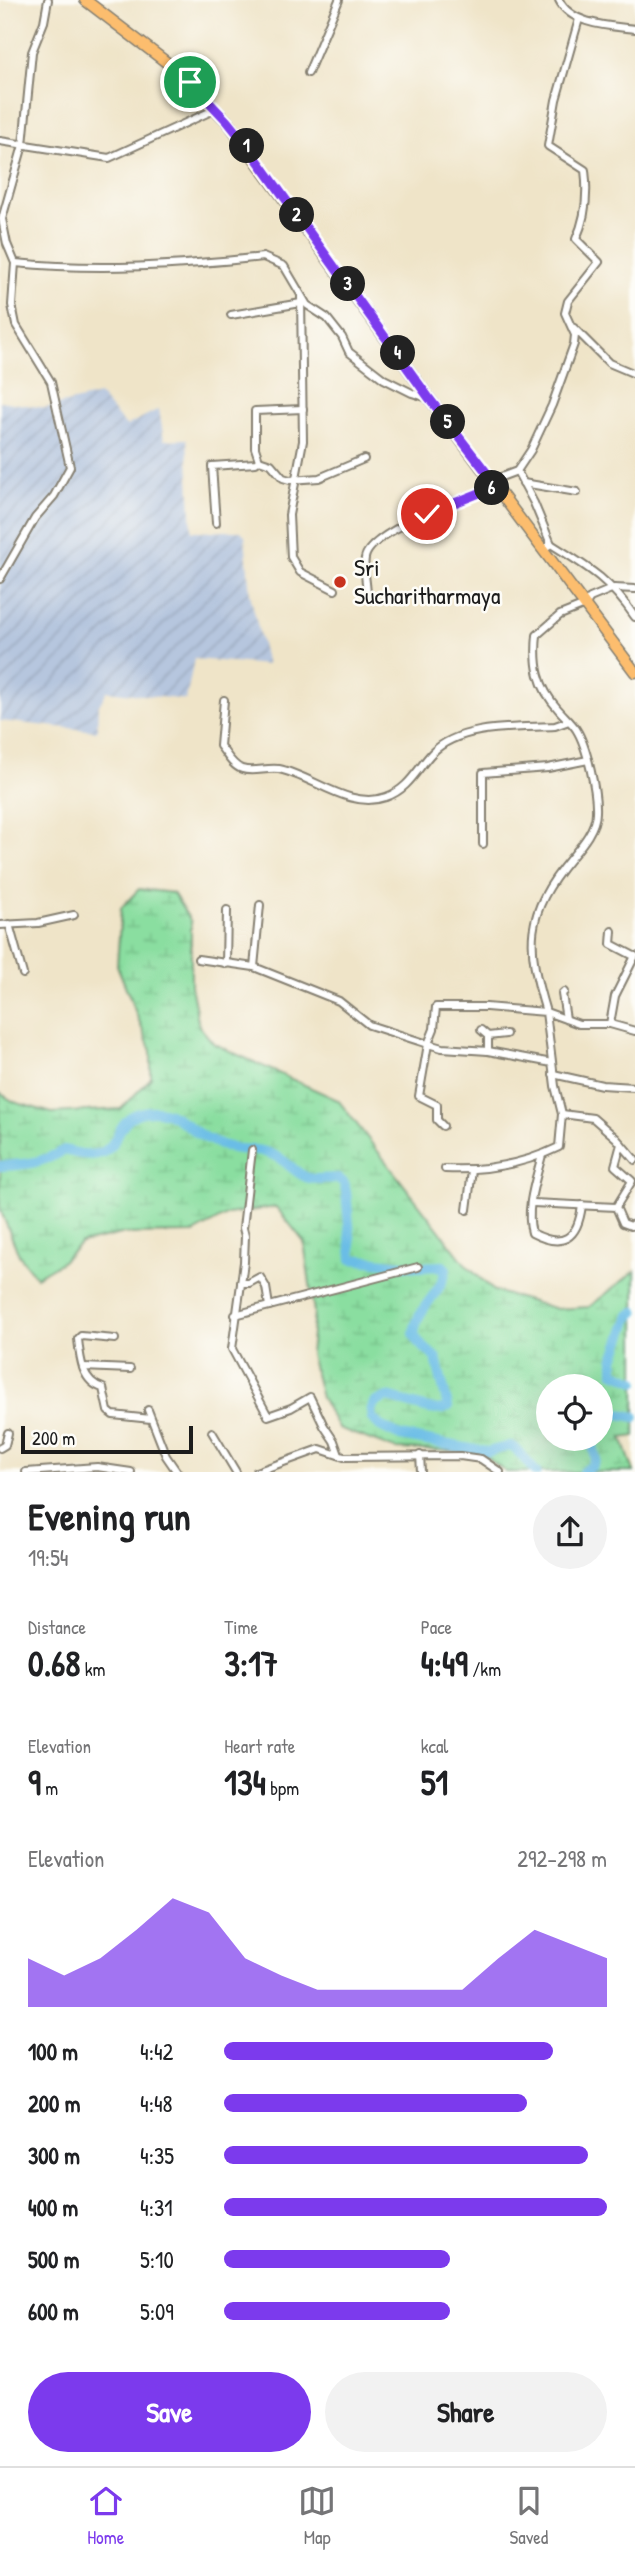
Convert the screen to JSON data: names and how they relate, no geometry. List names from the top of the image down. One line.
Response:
{"places":["Sri Sucharitharmaya"],"scale_bar":"200 m","page":{"pins":["1","2","3","4","5","6"],"scale":"200 m","heading":["Evening run","19:54"],"stats":[["Distance","0.68 km"],["Time","3:17"],["Pace","4:49 /km"],["Elevation","9 m"],["Heart rate","134 bpm"],["kcal","51"]],"chart":["Elevation","292–298 m"],"list":[{"name":"100 m","note":"4:42"},{"name":"200 m","note":"4:48"},{"name":"300 m","note":"4:35"},{"name":"400 m","note":"4:31"},{"name":"500 m","note":"5:10"},{"name":"600 m","note":"5:09"}],"buttons":["Save","Share"],"tabs":["Home","Map","Saved"]}}
